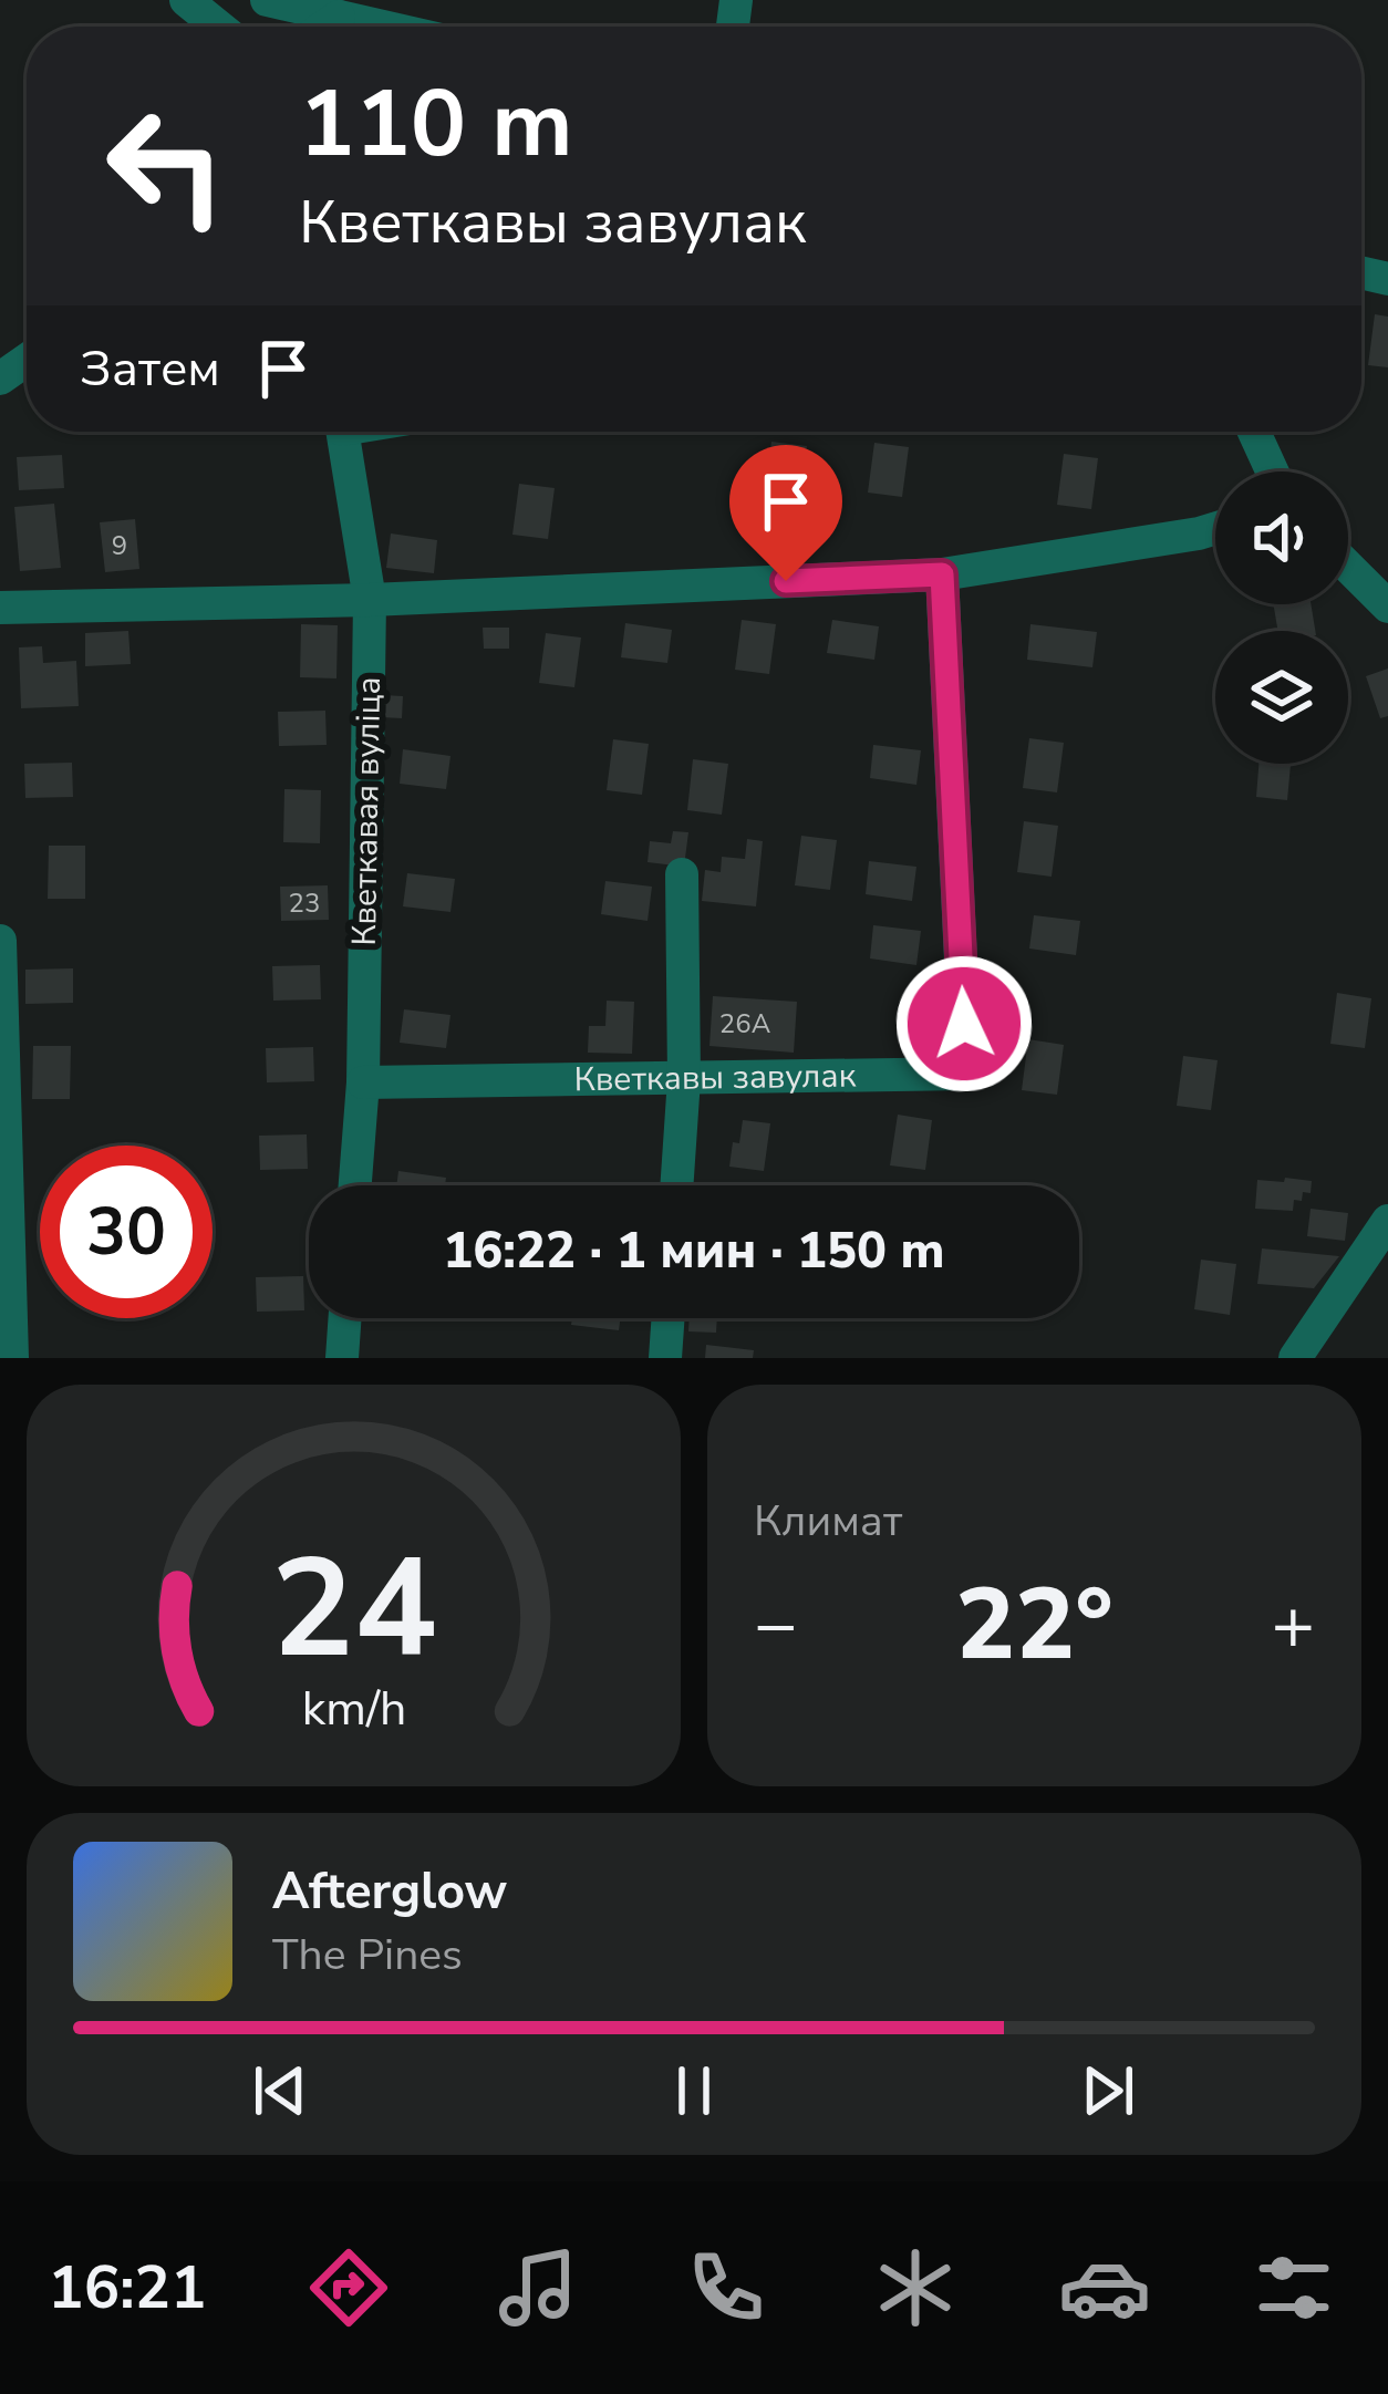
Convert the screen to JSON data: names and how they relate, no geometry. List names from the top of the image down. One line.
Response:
{"streets":{"street":["Кветкавая вуліца","Кветкавы завулак"]},"crossings":[["Кветкавая вуліца","Кветкавы завулак"]],"house_numbers":["9","23","26А"],"page":{"turn":["110 m","Кветкавы завулак"],"then":"Затем","limit":"30","trip":"16:22 · 1 мин · 150 m","tile":"Климат","heat":["−","22°","+"],"song":["Afterglow","The Pines"],"tabs":"16:21","gauge":["24","km/h"]}}
